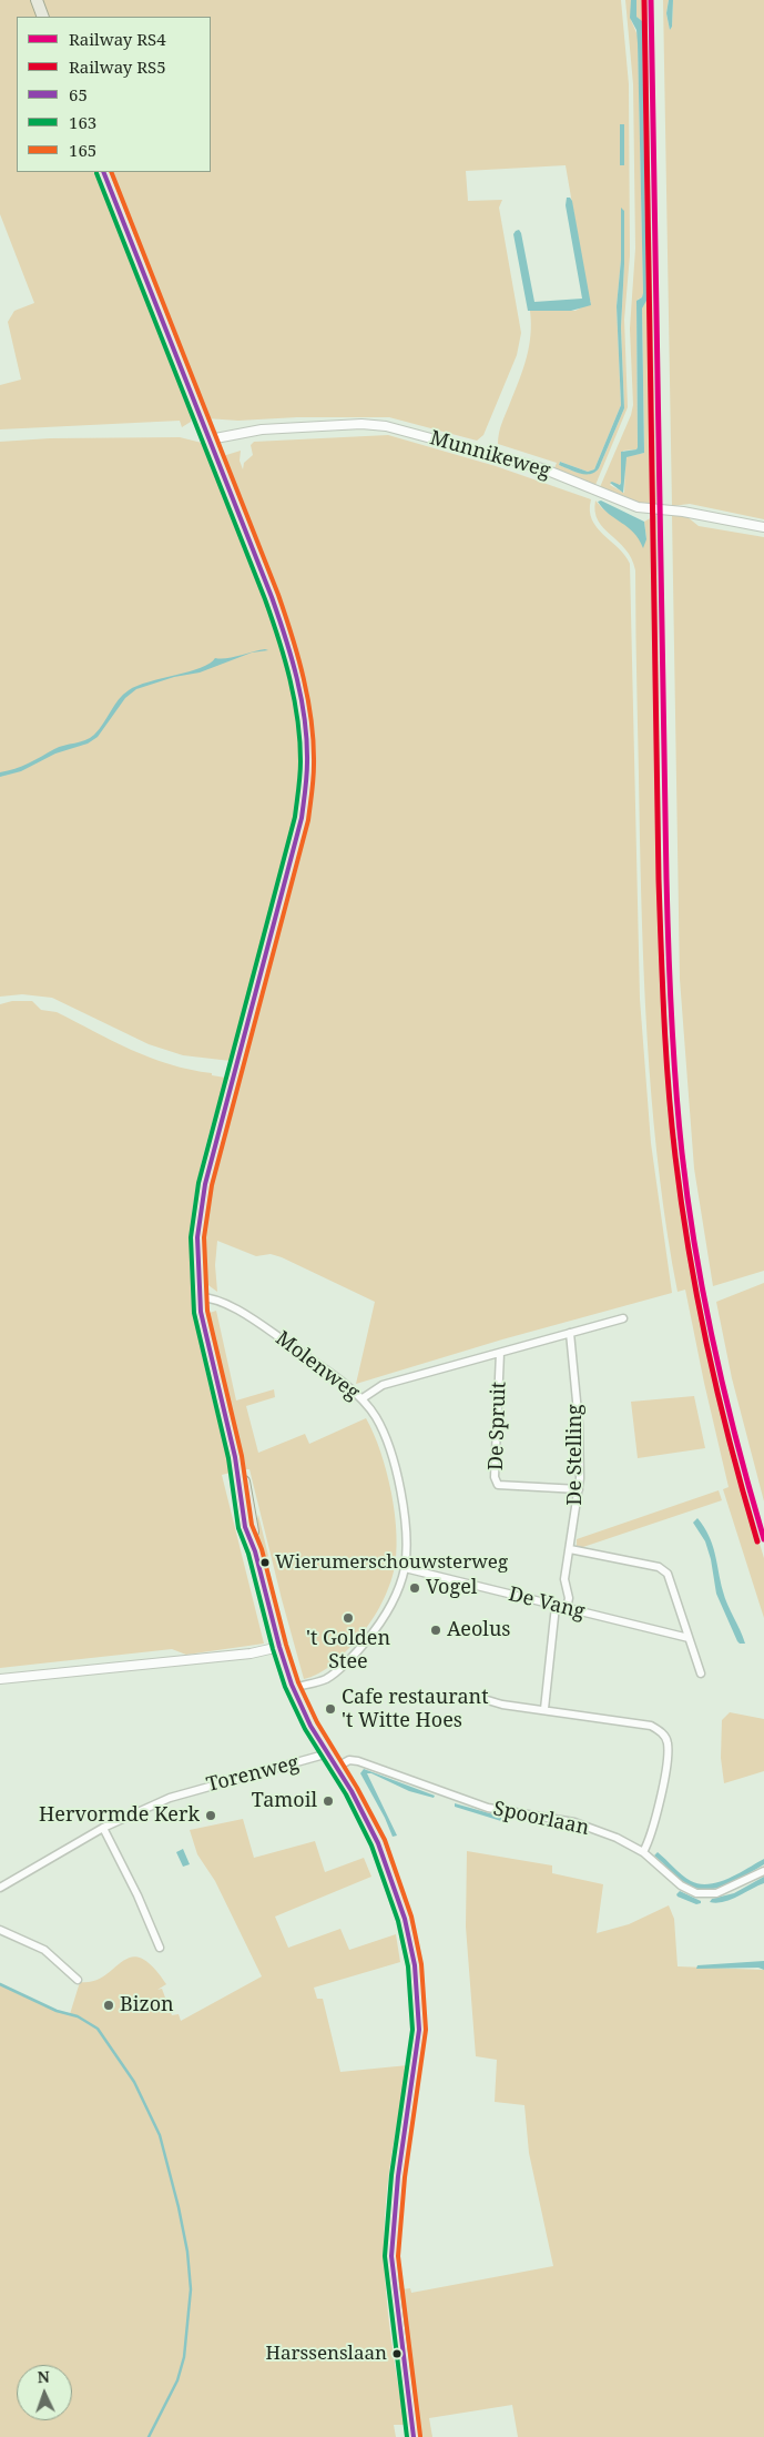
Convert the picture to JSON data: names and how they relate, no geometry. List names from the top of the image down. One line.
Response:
{"streets":{"street":["Munnikeweg","Molenweg","De Spruit","De Stelling","De Vang","Torenweg","Spoorlaan"]},"crossings":[["Molenweg","De Vang"],["De Spruit","De Stelling"],["De Stelling","De Vang"]],"places":["Wierumerschouwsterweg","Vogel","'t Golden Stee","Aeolus","Cafe restaurant 't Witte Hoes","Tamoil","Hervormde Kerk","Bizon","Harssenslaan"],"lines":["rail line RS4","rail line RS5","transit line 65","transit line 165","transit line 163"],"legend":["Railway RS4","Railway RS5","65","163","165"],"north":"top"}
